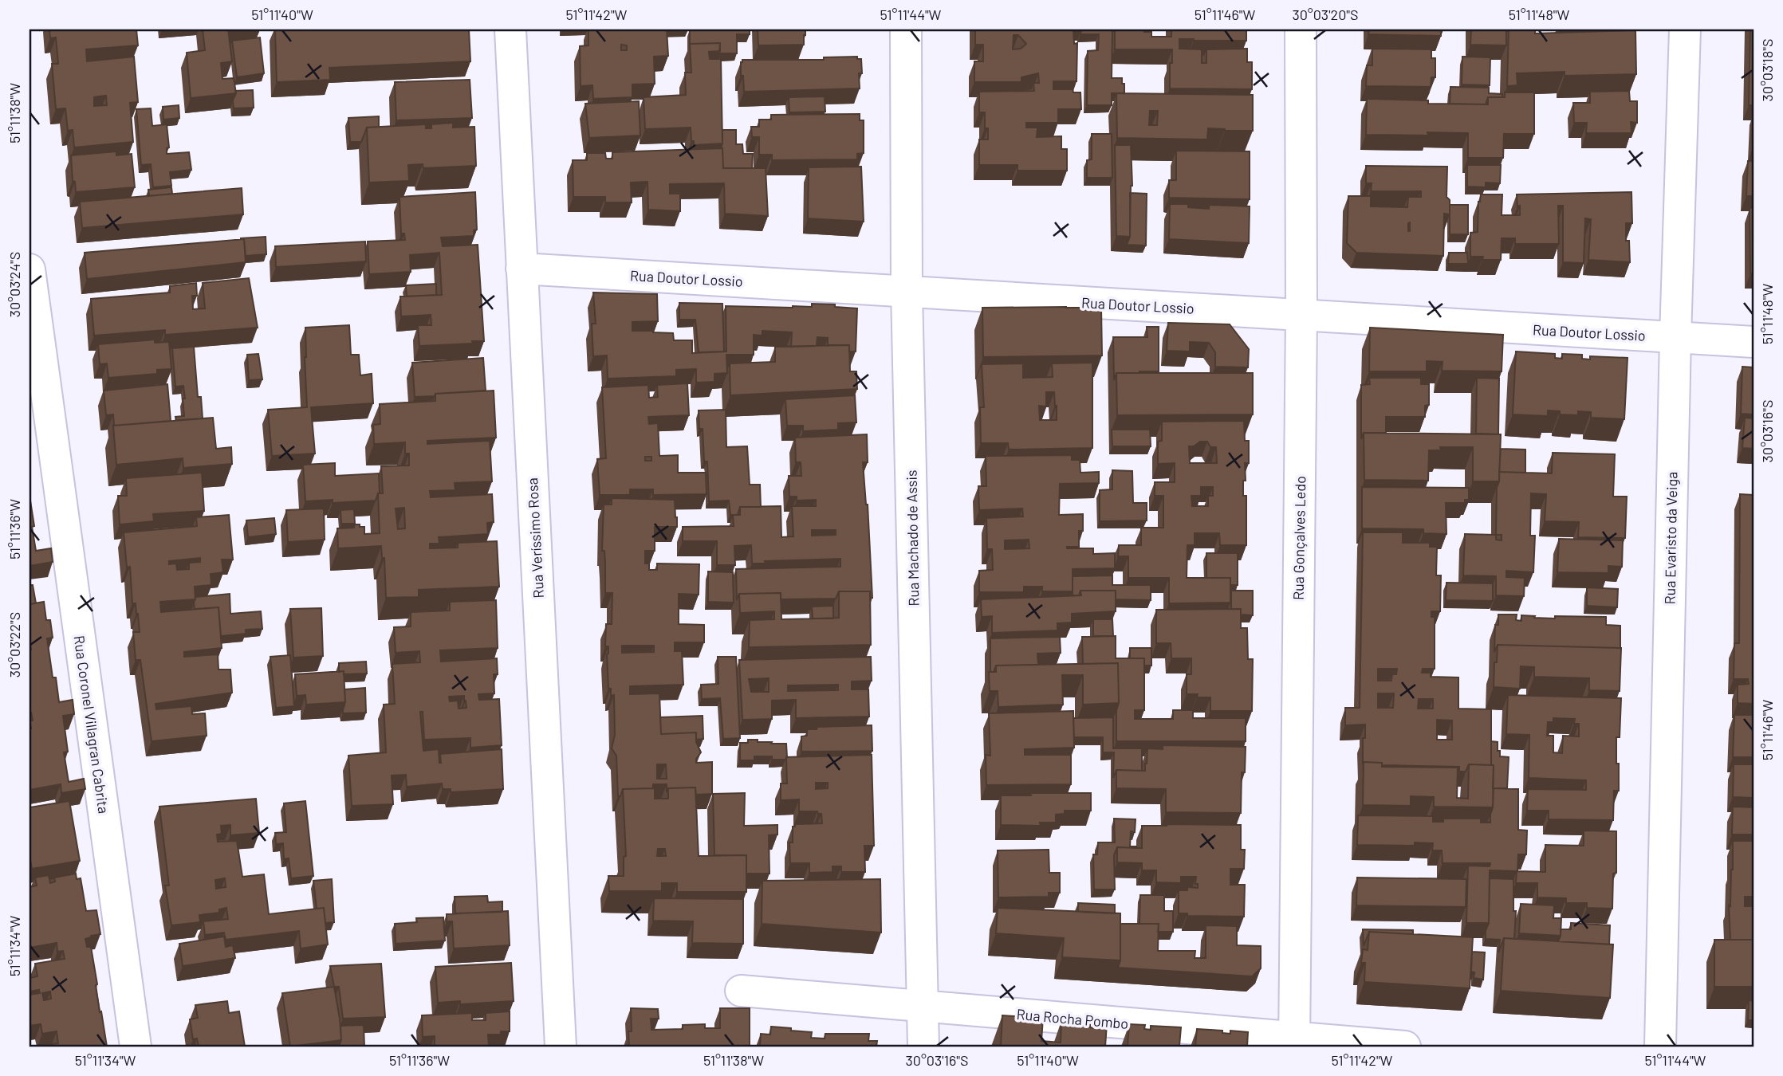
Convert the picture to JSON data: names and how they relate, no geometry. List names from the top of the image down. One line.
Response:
{"streets":{"street":["Rua Doutor Lossio","Rua Veríssimo Rosa","Rua Machado de Assis","Rua Gonçalves Ledo","Rua Evaristo da Veiga","Rua Coronel Villagran Cabrita","Rua Rocha Pombo"]},"crossings":[["Rua Doutor Lossio","Rua Veríssimo Rosa"],["Rua Doutor Lossio","Rua Machado de Assis"],["Rua Doutor Lossio","Rua Gonçalves Ledo"],["Rua Doutor Lossio","Rua Evaristo da Veiga"],["Rua Machado de Assis","Rua Rocha Pombo"],["Rua Gonçalves Ledo","Rua Rocha Pombo"]],"coordinates":["51°11'40\"W","51°11'42\"W","51°11'44\"W","51°11'46\"W","30°03'20\"S","51°11'48\"W","30°03'18\"S","51°11'38\"W","30°03'24\"S","30°03'16\"S","51°11'36\"W","30°03'22\"S","51°11'34\"W"]}
